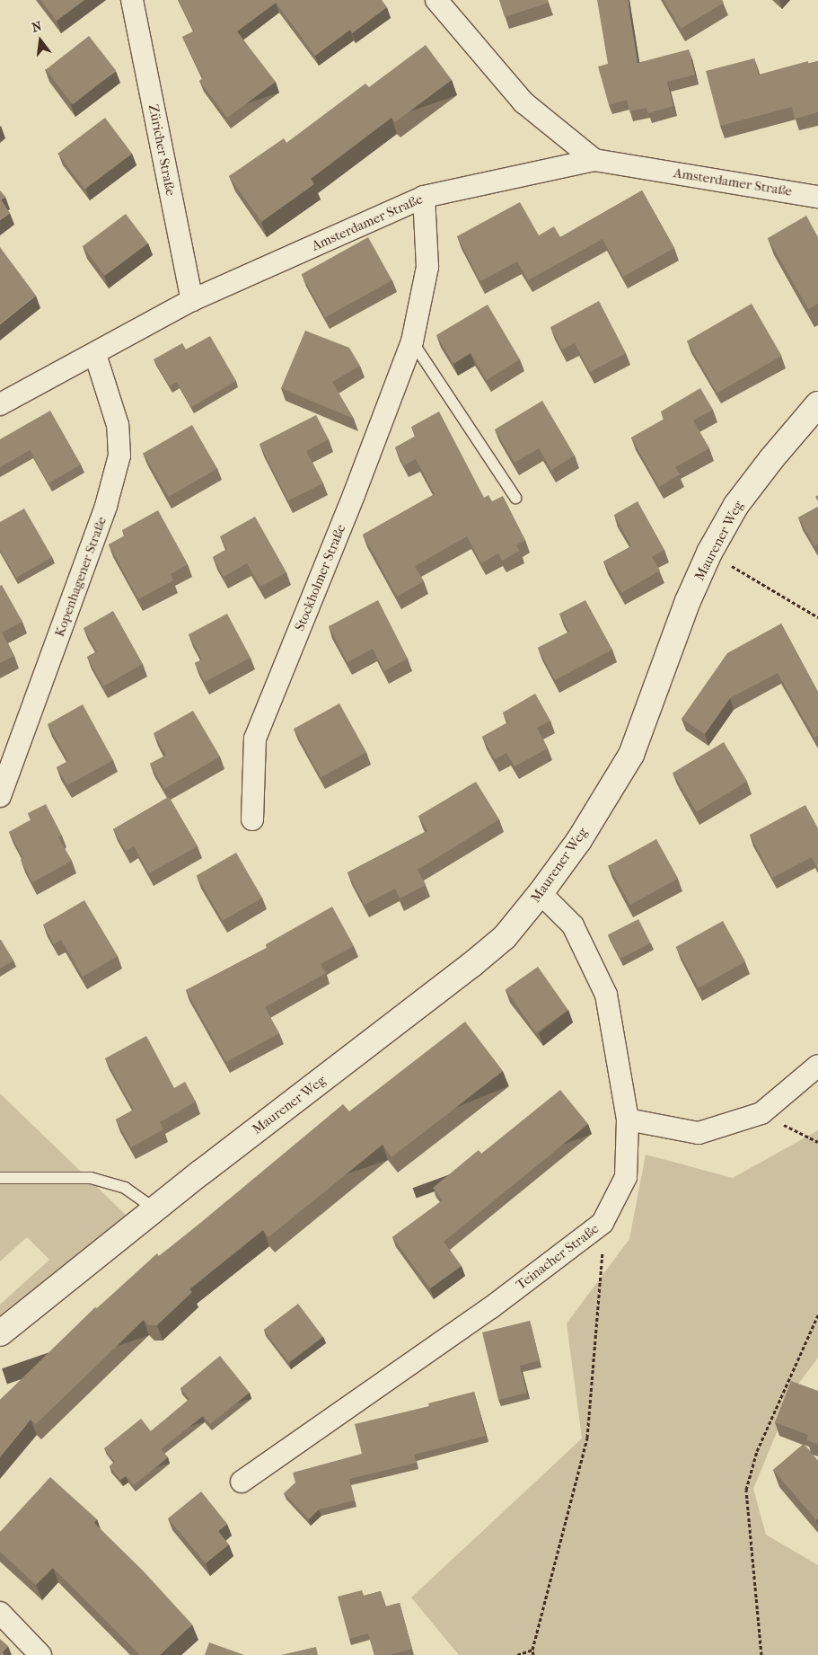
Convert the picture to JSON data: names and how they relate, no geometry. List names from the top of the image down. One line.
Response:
{"streets":{"street":["Züricher Straße","Amsterdamer Straße","Maurener Weg","Kopenhagener Straße","Stockholmer Straße","Teinacher Straße"]},"crossings":[["Züricher Straße","Amsterdamer Straße"],["Amsterdamer Straße","Kopenhagener Straße"],["Amsterdamer Straße","Stockholmer Straße"],["Maurener Weg","Teinacher Straße"]],"north":"top"}
